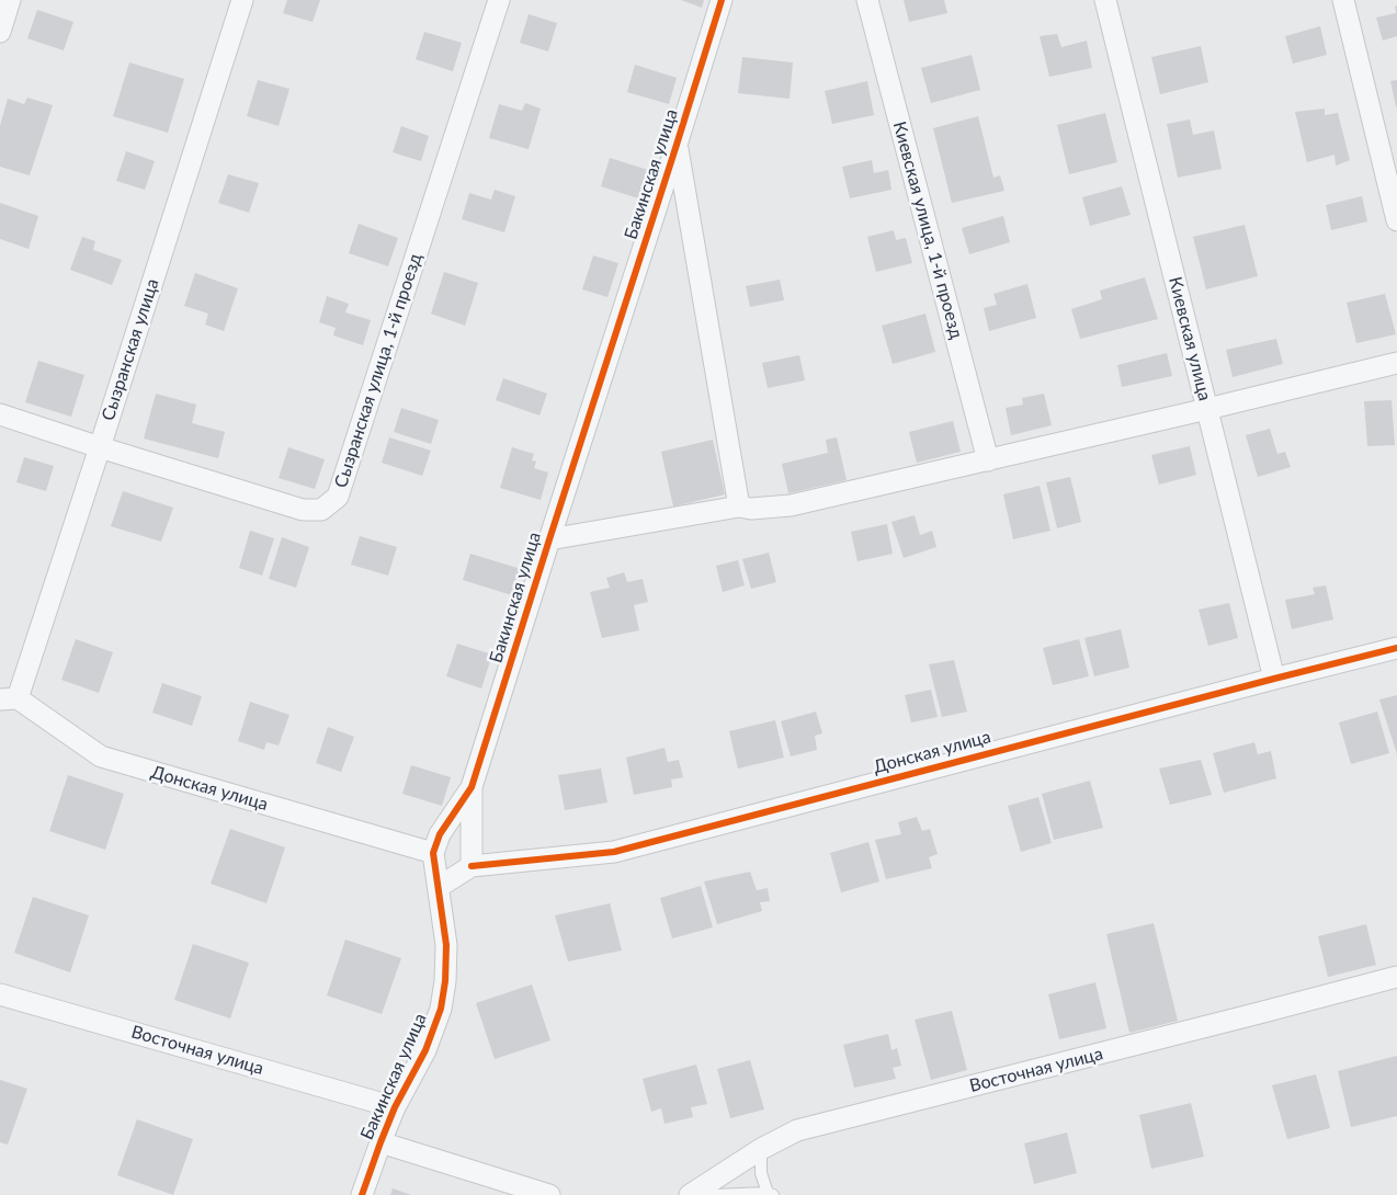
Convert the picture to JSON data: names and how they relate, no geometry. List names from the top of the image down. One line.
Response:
{"streets":{"street":["Бакинская улица","Киевская улица, 1-й проезд","Киевская улица","Сызранская улица","Сызранская улица, 1-й проезд","Донская улица","Восточная улица"]},"crossings":[["Бакинская улица","Донская улица"],["Бакинская улица","Восточная улица"],["Киевская улица","Донская улица"],["Сызранская улица","Сызранская улица, 1-й проезд"],["Сызранская улица","Донская улица"]]}
